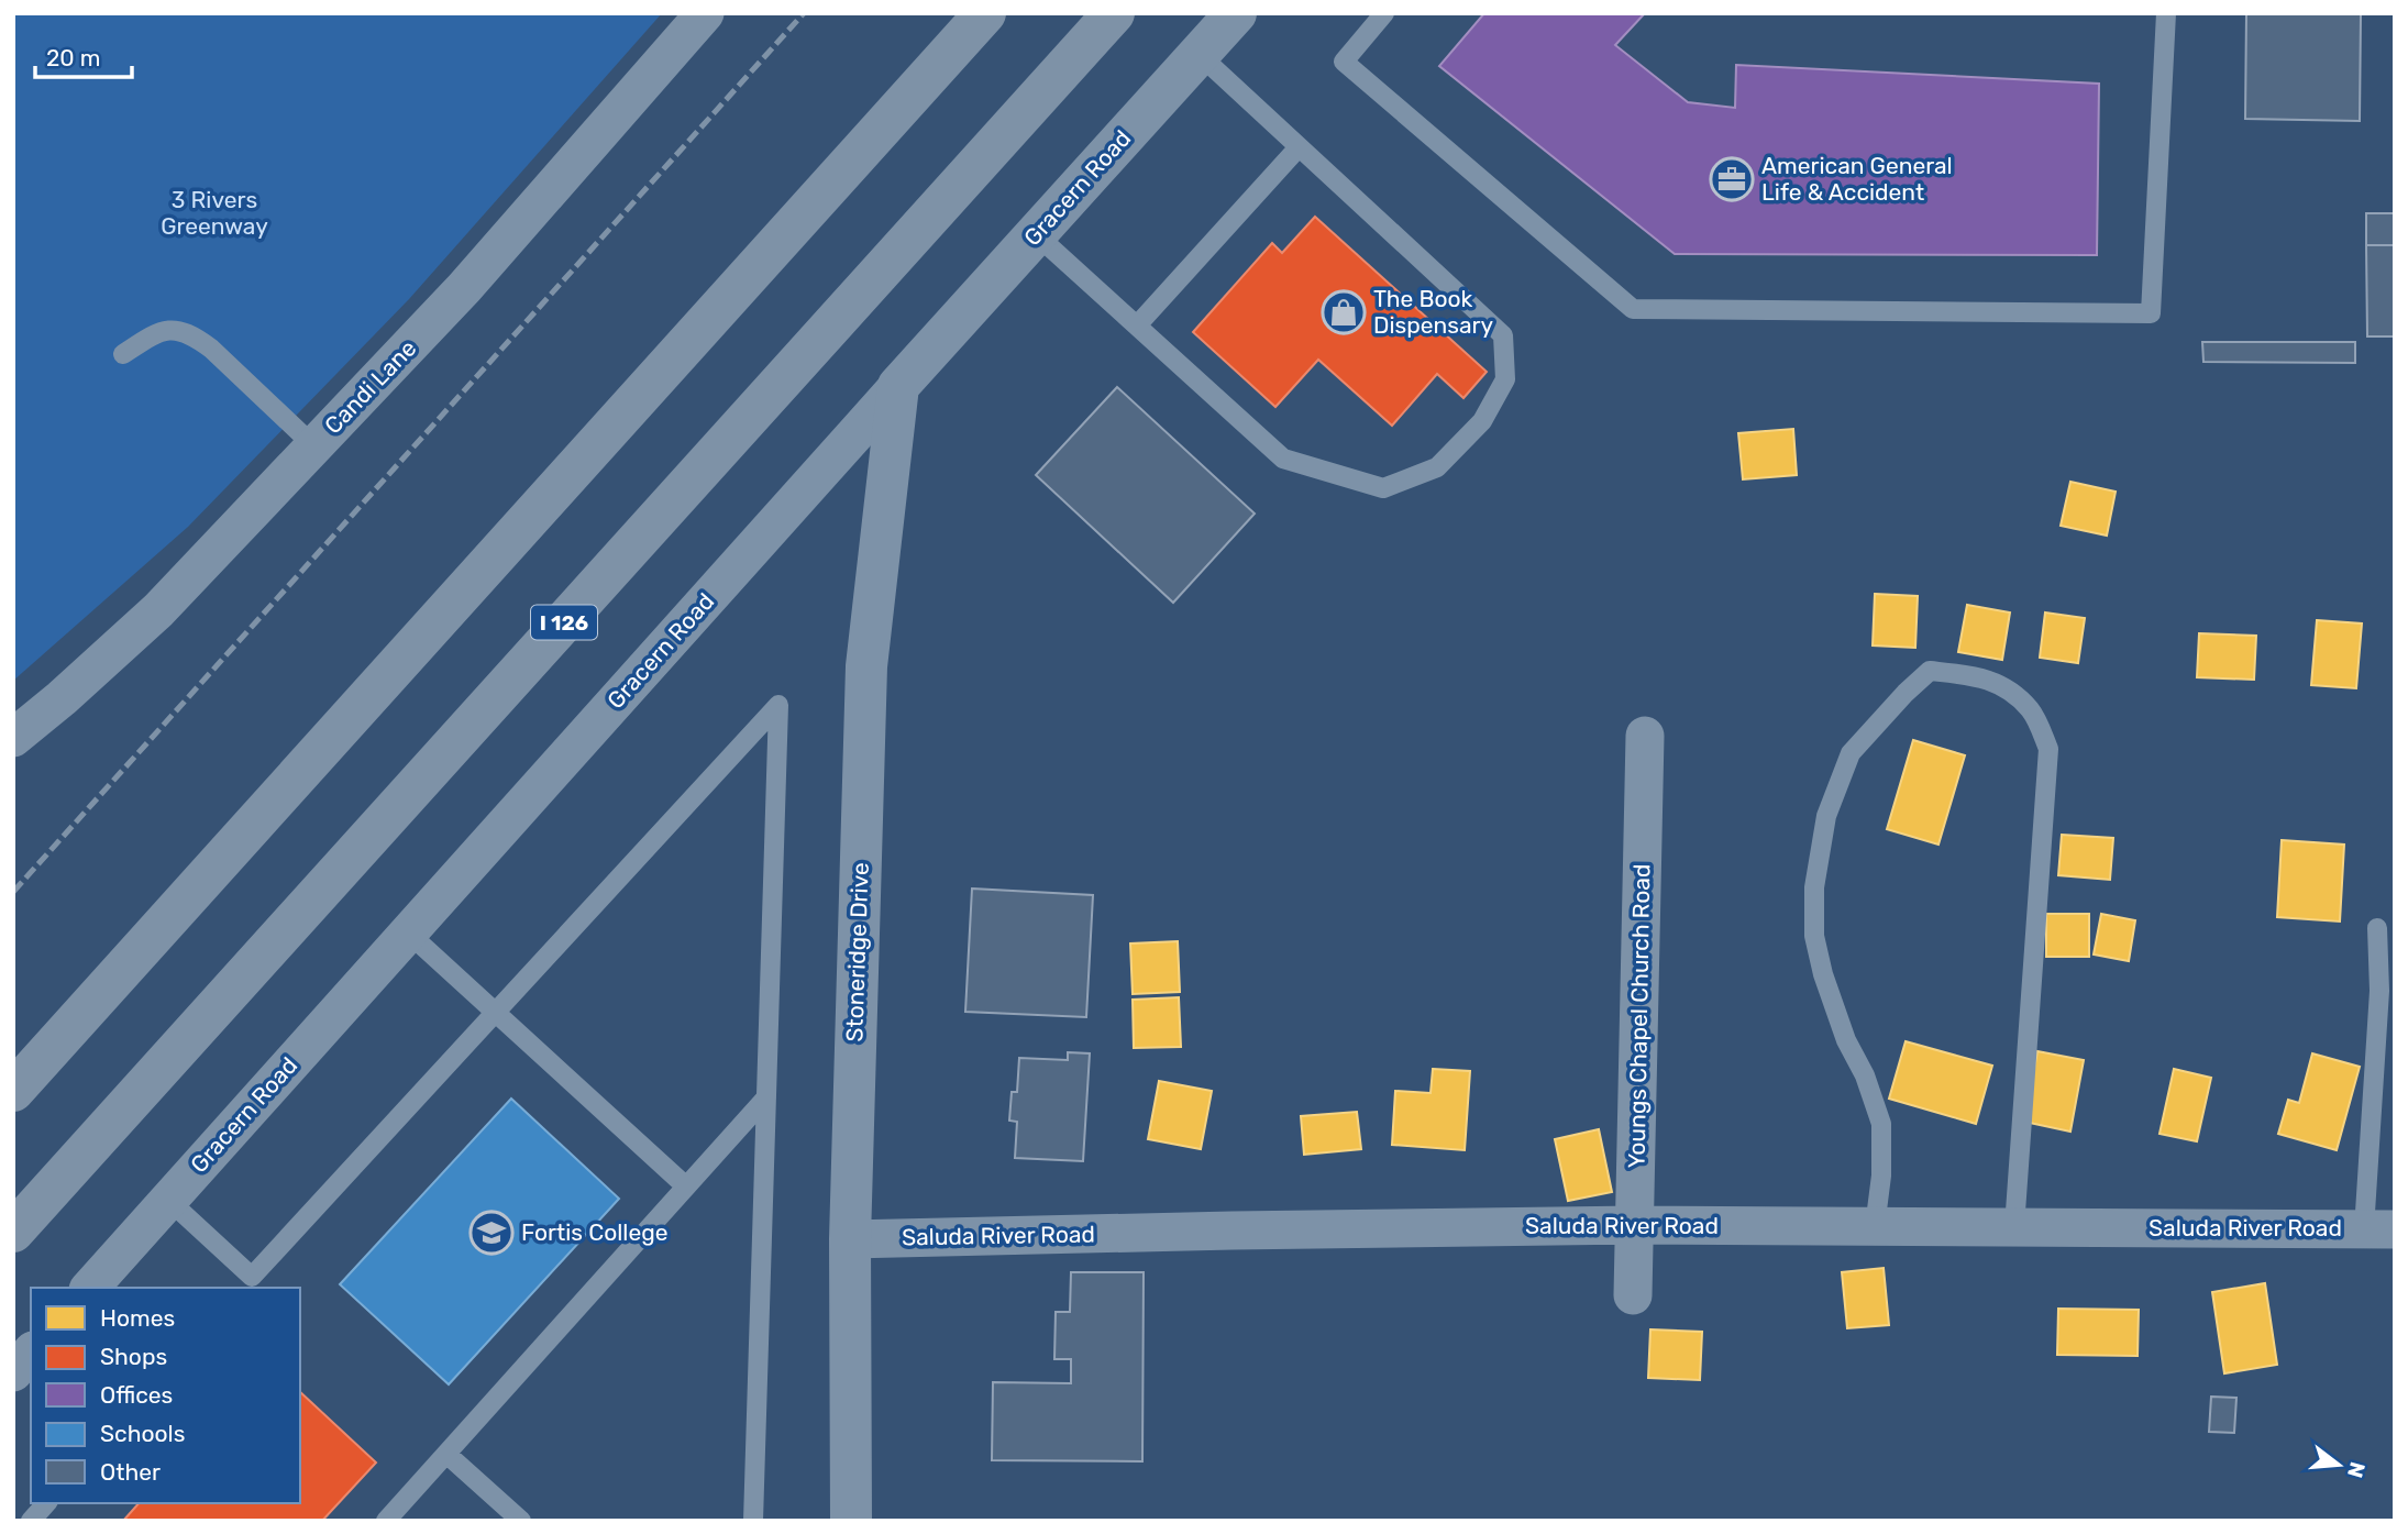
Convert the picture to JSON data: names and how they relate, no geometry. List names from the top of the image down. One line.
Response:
{"streets":{"highway":["I 126"],"street":["Gracern Road","Candi Lane","Stoneridge Drive","Youngs Chapel Church Road","Saluda River Road"]},"crossings":[["Gracern Road","Stoneridge Drive"],["Stoneridge Drive","Saluda River Road"],["Youngs Chapel Church Road","Saluda River Road"]],"parks":["3 Rivers Greenway"],"places":{"office":["American General Life & Accident"],"shop":["The Book Dispensary"],"school or university":["Fortis College"]},"legend":["Homes","Shops","Offices","Schools","Other"],"scale_bar":"20 m","north":"right"}
